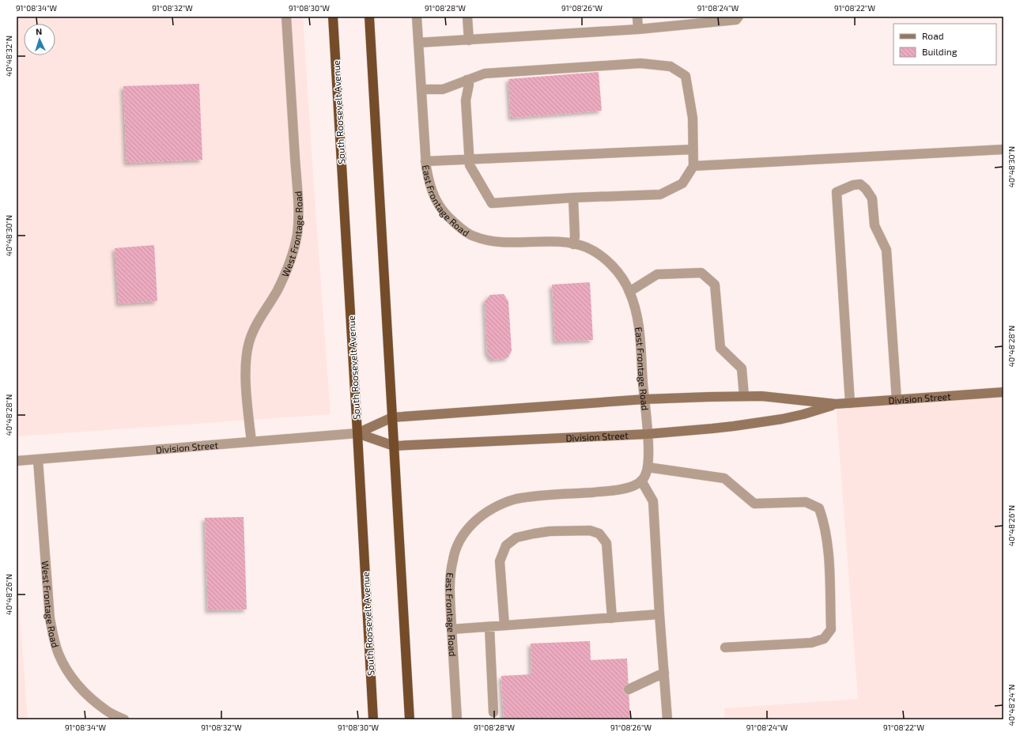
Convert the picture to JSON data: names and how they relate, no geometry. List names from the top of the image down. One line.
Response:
{"streets":{"highway":["South Roosevelt Avenue"],"main road":["Division Street"],"street":["East Frontage Road","West Frontage Road"]},"crossings":[["South Roosevelt Avenue","Division Street"],["East Frontage Road","Division Street"],["West Frontage Road","Division Street"]],"legend":["Road","Building"],"north":"top","coordinates":["91°08'34\"W","91°08'32\"W","91°08'30\"W","91°08'28\"W","91°08'26\"W","91°08'24\"W","91°08'22\"W","40°48'32\"N","40°48'30\"N","40°48'28\"N","40°48'26\"N","40°48'24\"N"]}
